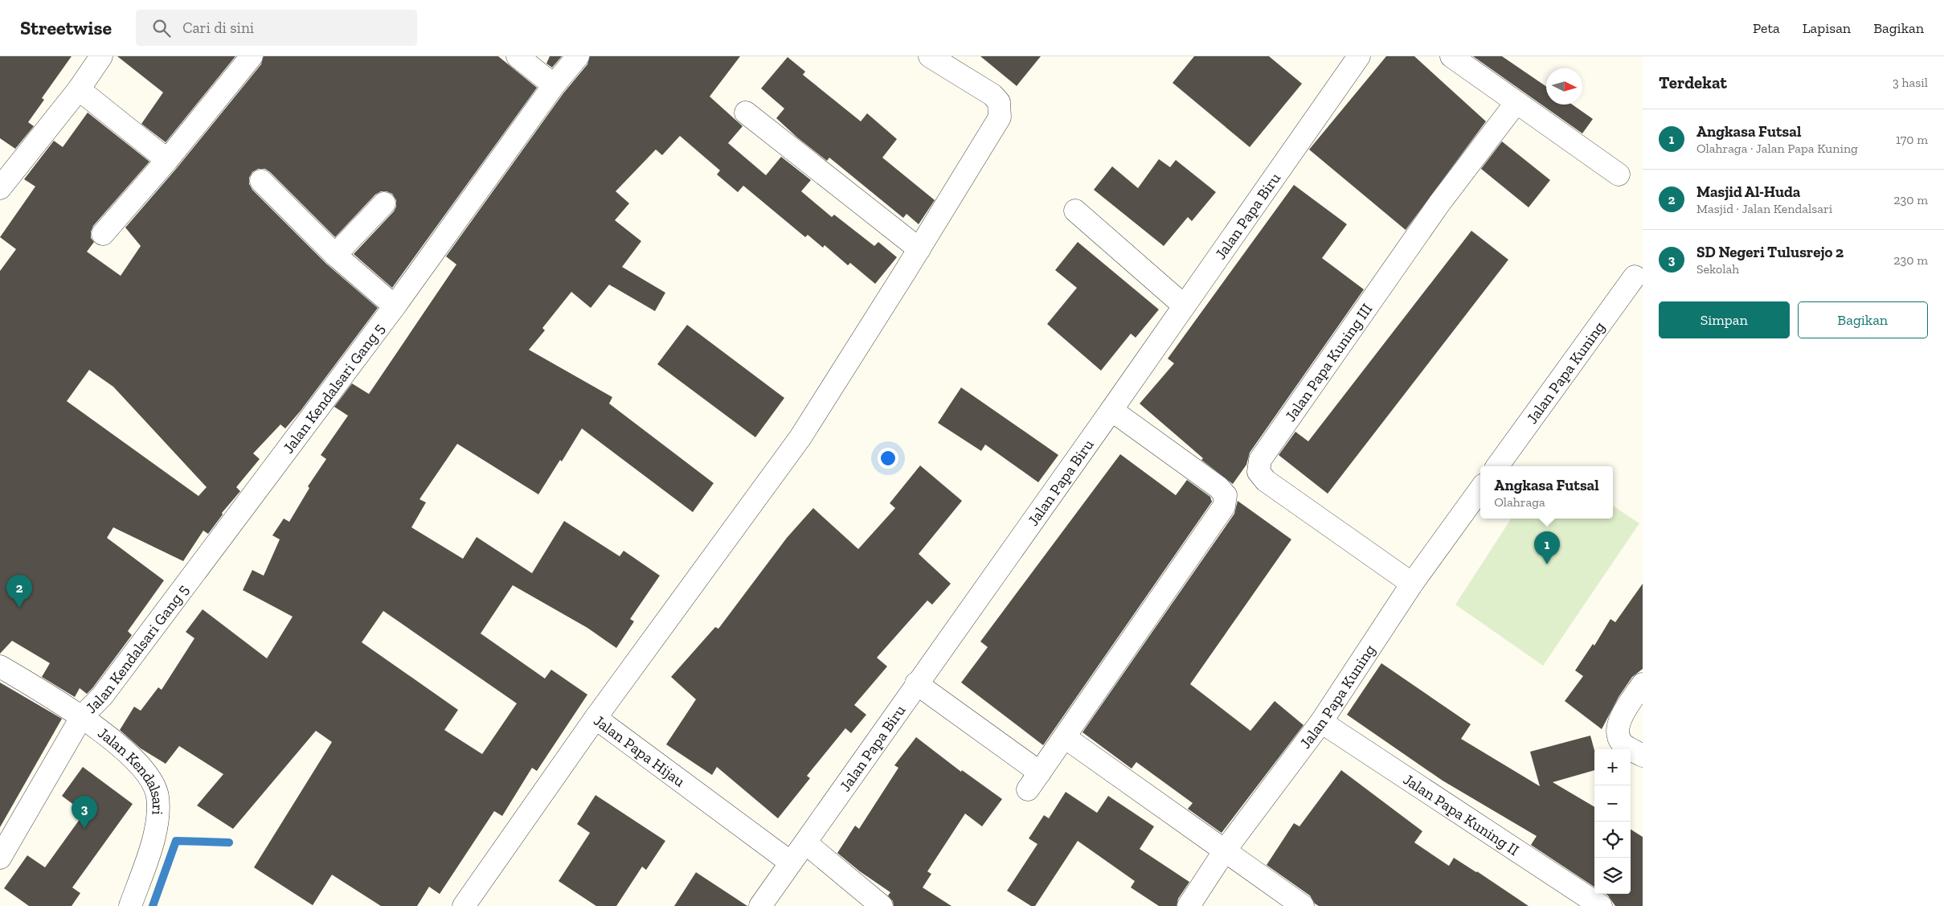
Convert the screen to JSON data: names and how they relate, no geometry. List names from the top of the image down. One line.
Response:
{"streets":{"street":["Jalan Papa Biru","Jalan Papa Kuning III","Jalan Papa Kuning","Jalan Kendalsari Gang 5","Jalan Papa Hijau","Jalan Kendalsari","Jalan Papa Kuning II"]},"crossings":[["Jalan Papa Biru","Jalan Papa Hijau"],["Jalan Papa Kuning III","Jalan Papa Kuning"],["Jalan Papa Kuning","Jalan Papa Kuning II"],["Jalan Kendalsari Gang 5","Jalan Kendalsari"]],"north":"right","page":{"header":"Streetwise","search":"Cari di sini","nav":["Peta","Lapisan","Bagikan"],"heading":["Terdekat","3 hasil"],"list":[{"mark":"1","name":"Angkasa Futsal","note":"Olahraga · Jalan Papa Kuning","value":"170 m"},{"mark":"2","name":"Masjid Al-Huda","note":"Masjid · Jalan Kendalsari","value":"230 m"},{"mark":"3","name":"SD Negeri Tulusrejo 2","note":"Sekolah","value":"230 m"}],"buttons":["Simpan","Bagikan"],"popup":["Angkasa Futsal","Olahraga"],"pins":["1","2","3"],"map_buttons":["+","−"]}}
